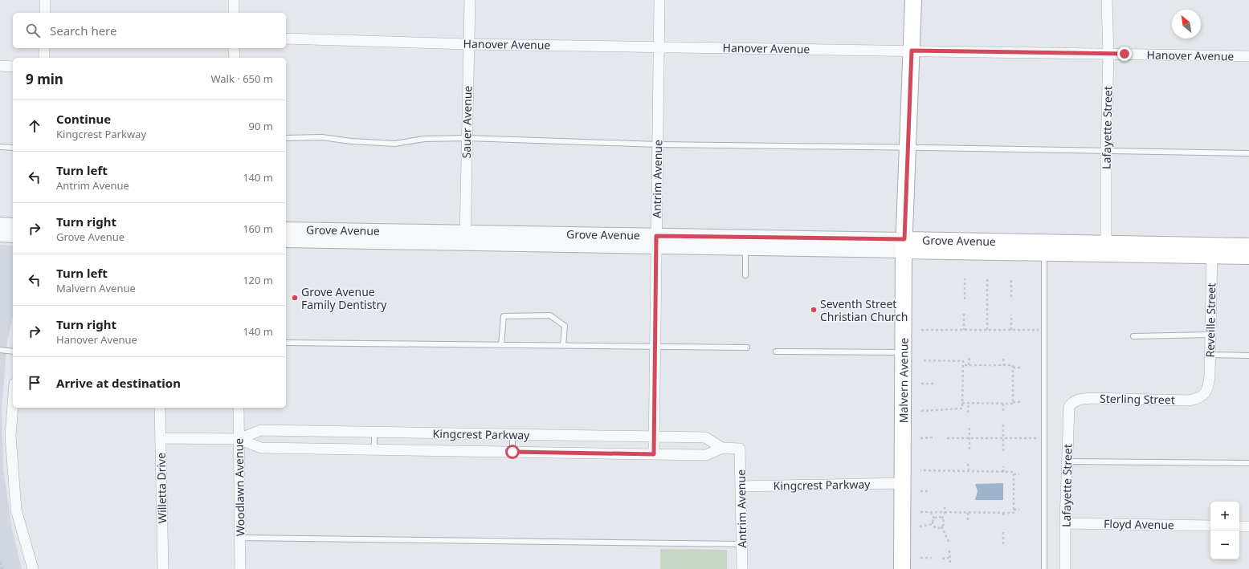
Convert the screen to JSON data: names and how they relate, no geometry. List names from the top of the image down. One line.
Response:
{"streets":{"main road":["Grove Avenue","Malvern Avenue"],"street":["Hanover Avenue","Sauer Avenue","Lafayette Street","Antrim Avenue","Reveille Street","Sterling Street","Kingcrest Parkway","Woodlawn Avenue","Willetta Drive","Floyd Avenue"]},"crossings":[["Hanover Avenue","Sauer Avenue"],["Hanover Avenue","Lafayette Street"],["Hanover Avenue","Antrim Avenue"],["Hanover Avenue","Malvern Avenue"],["Sauer Avenue","Grove Avenue"],["Lafayette Street","Grove Avenue"],["Lafayette Street","Sterling Street"],["Lafayette Street","Floyd Avenue"],["Antrim Avenue","Grove Avenue"],["Antrim Avenue","Kingcrest Parkway"],["Grove Avenue","Reveille Street"],["Grove Avenue","Malvern Avenue"],["Reveille Street","Sterling Street"],["Malvern Avenue","Kingcrest Parkway"],["Kingcrest Parkway","Woodlawn Avenue"],["Kingcrest Parkway","Willetta Drive"]],"places":["Grove Avenue Family Dentistry","Seventh Street Christian Church"],"north":"top left","page":{"search":"Search here","heading":["9 min","Walk · 650 m"],"list":[["Continue","Kingcrest Parkway","90 m"],["Turn left","Antrim Avenue","140 m"],["Turn right","Grove Avenue","160 m"],["Turn left","Malvern Avenue","120 m"],["Turn right","Hanover Avenue","140 m"],"Arrive at destination"],"map_buttons":["+","−"]}}
